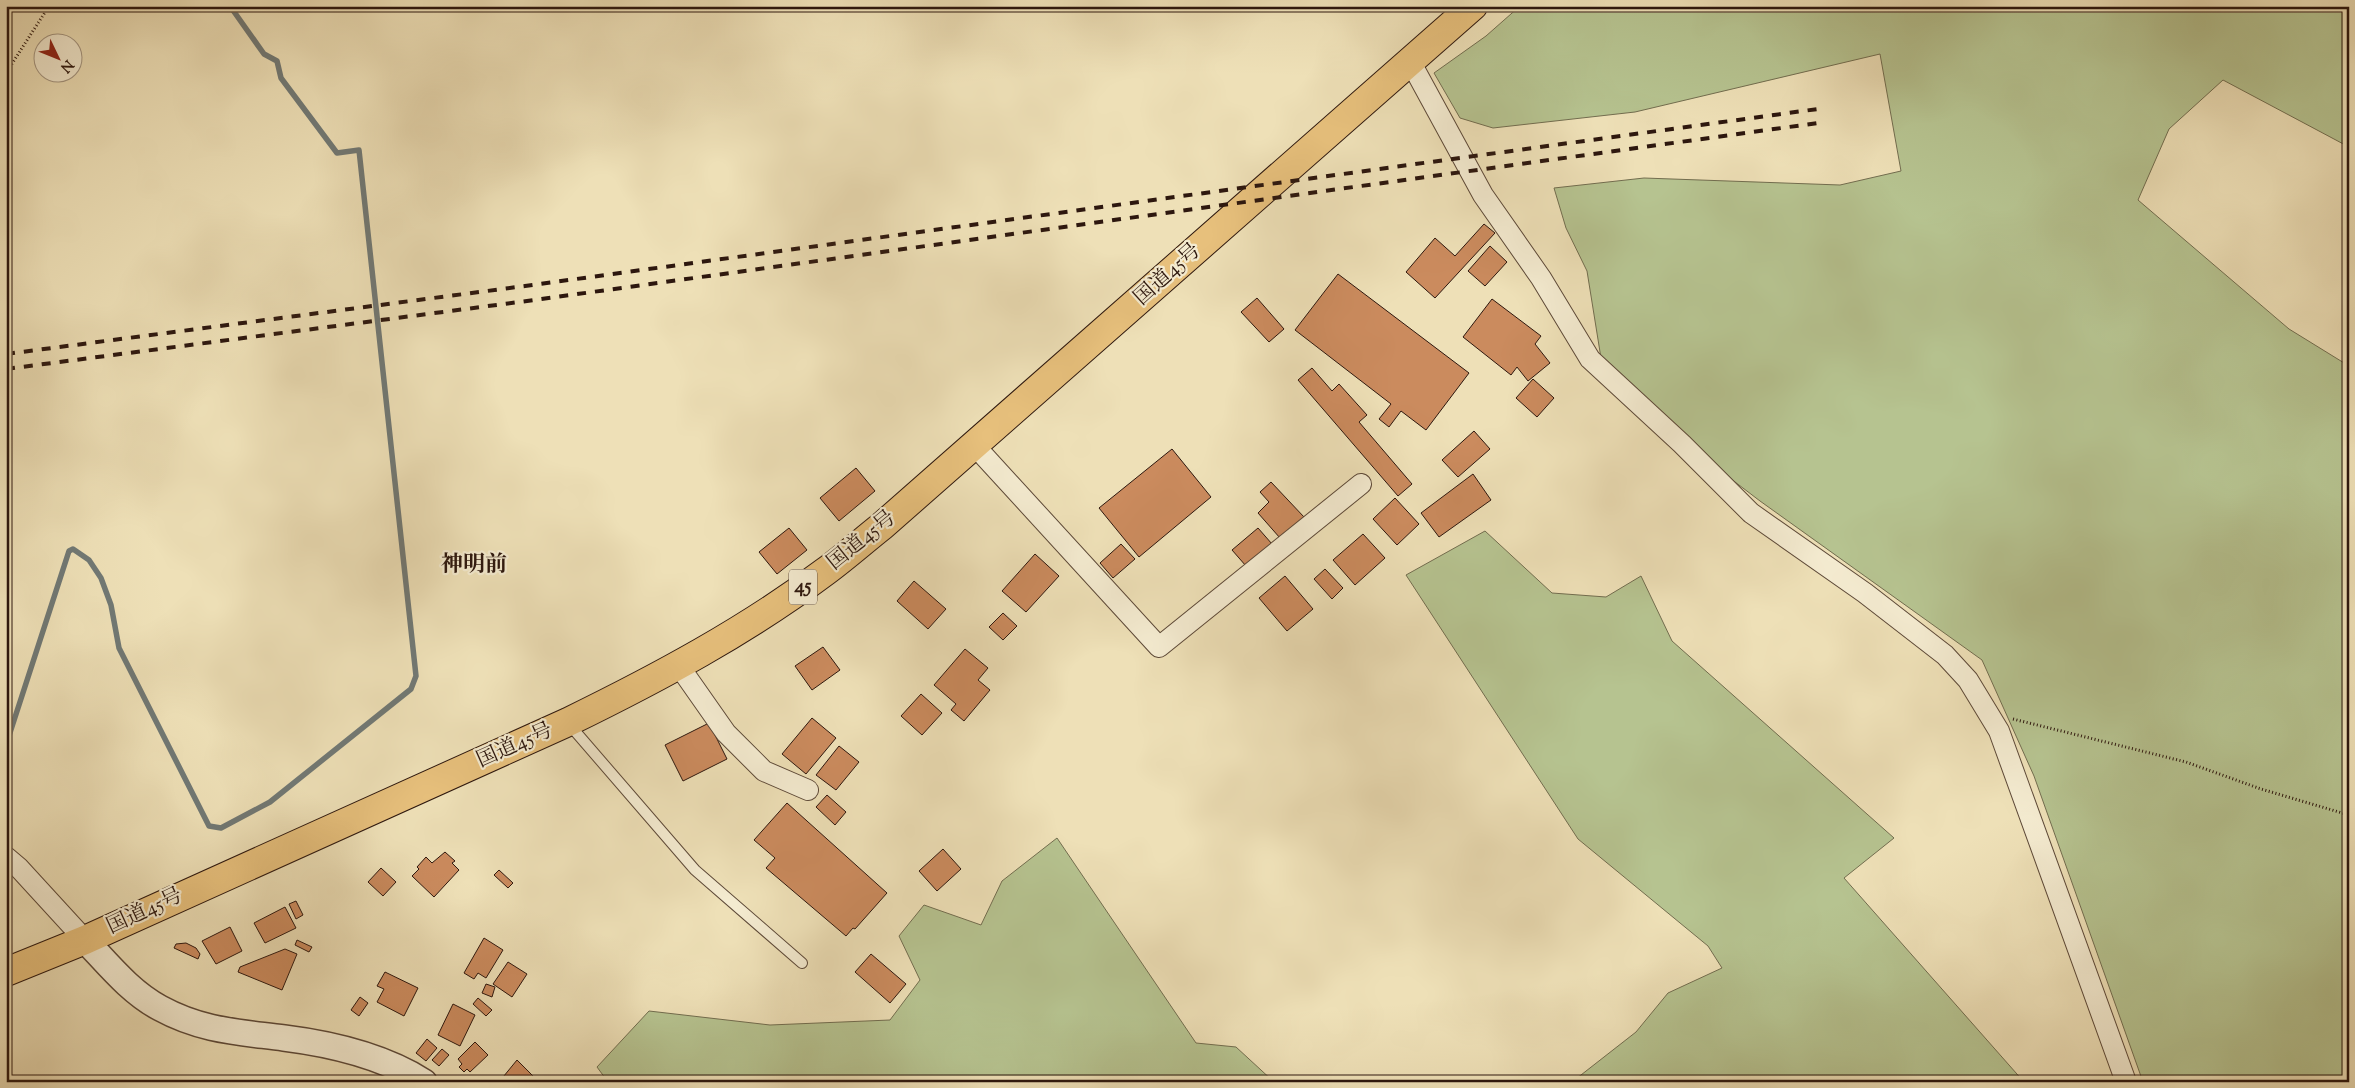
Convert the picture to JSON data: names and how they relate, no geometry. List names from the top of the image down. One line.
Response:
{"streets":{"highway":["国道45号","45"]},"districts":["神明前"],"north":"bottom right"}
